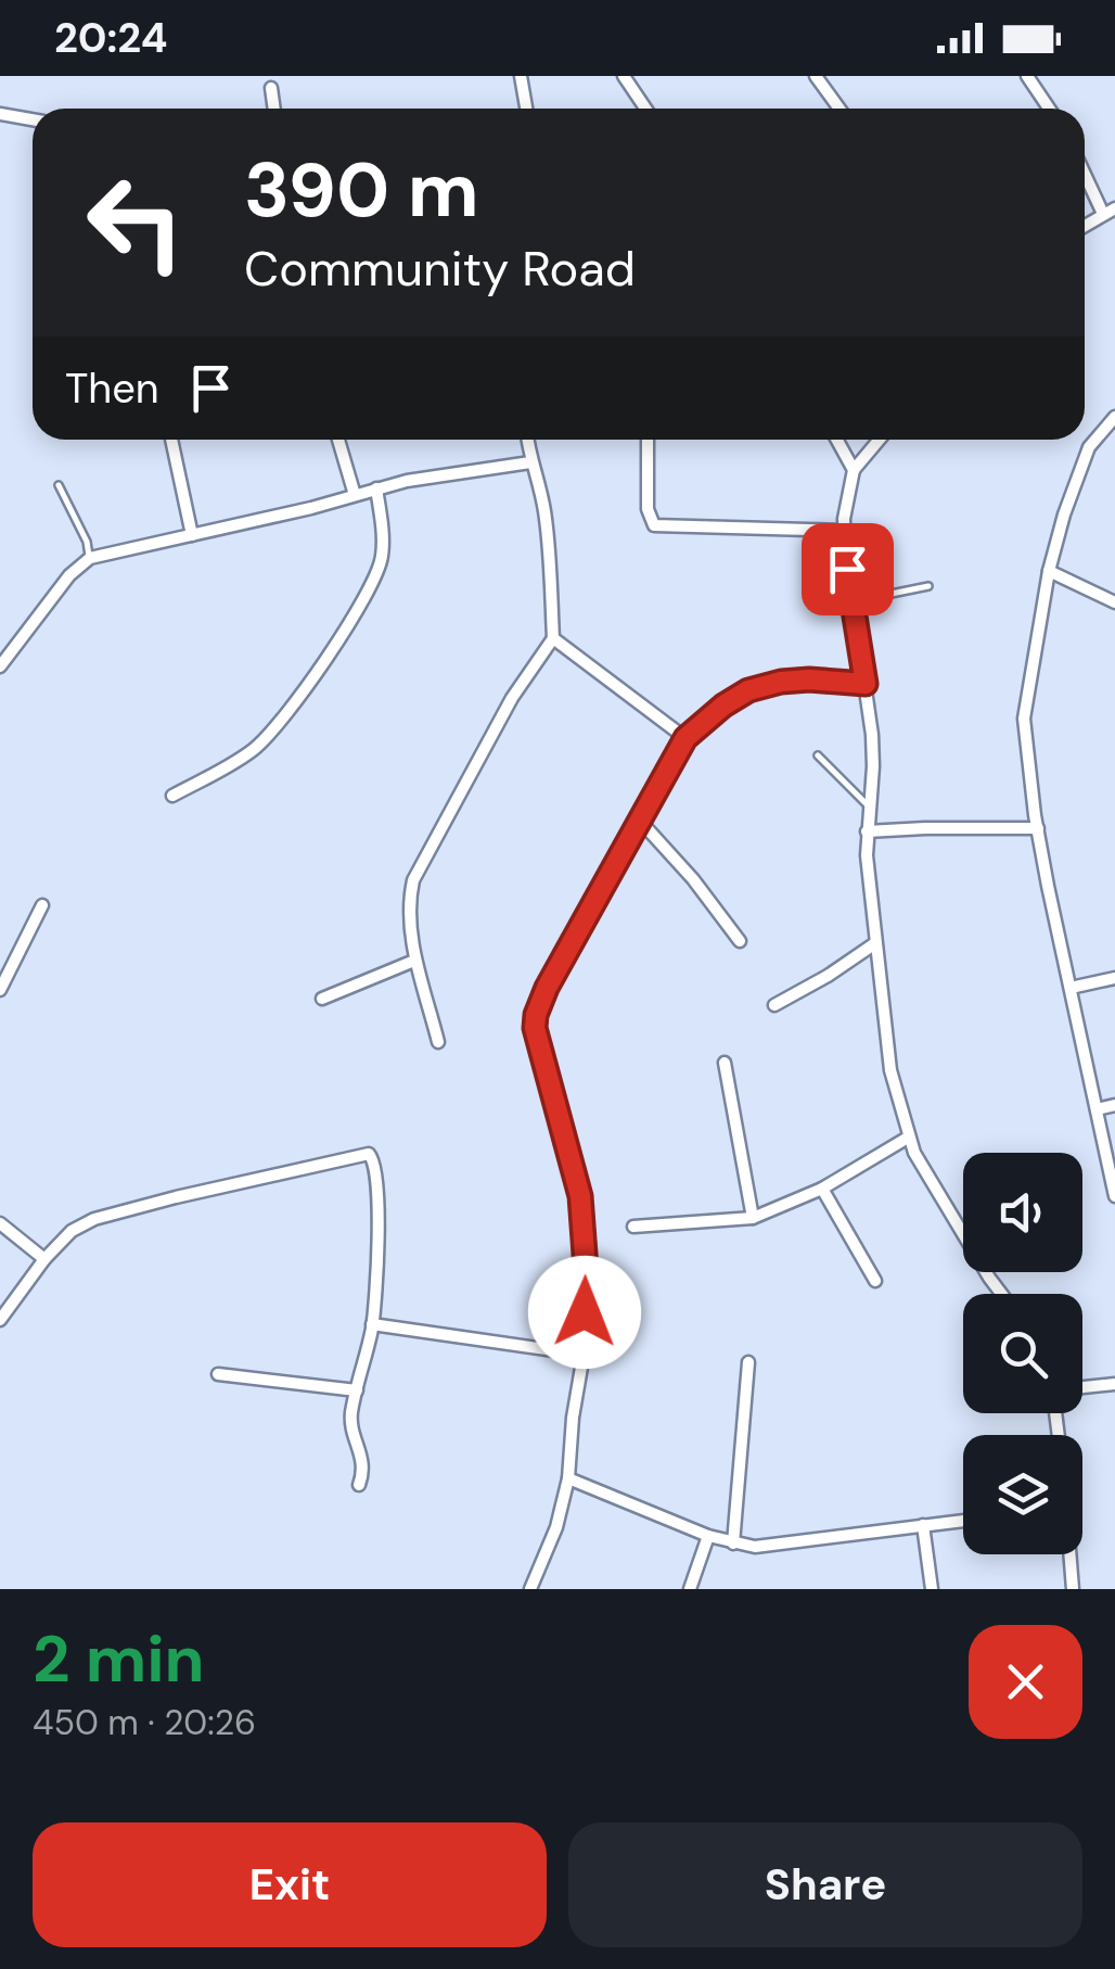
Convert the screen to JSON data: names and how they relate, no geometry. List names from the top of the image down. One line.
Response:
{"page":{"status":"20:24","turn":["390 m","Community Road"],"then":"Then","heading":["2 min","450 m · 20:26"],"buttons":["Exit","Share"]}}
